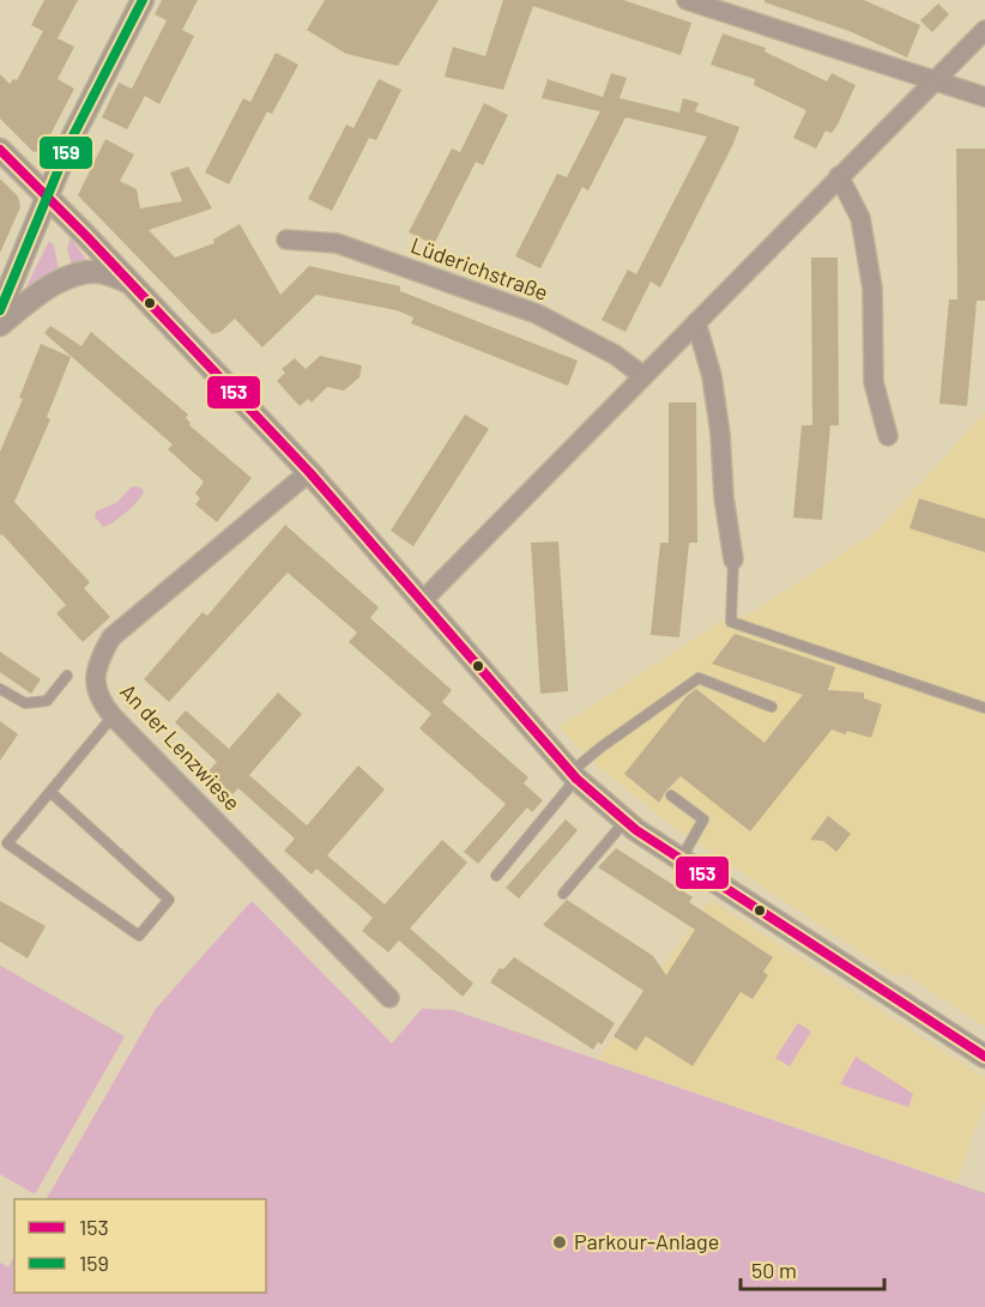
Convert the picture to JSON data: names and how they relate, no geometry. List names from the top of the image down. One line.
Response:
{"streets":{"street":["Lüderichstraße","An der Lenzwiese"]},"places":["Parkour-Anlage"],"lines":["transit line 159","transit line 153"],"legend":["153","159"],"scale_bar":"50 m"}
